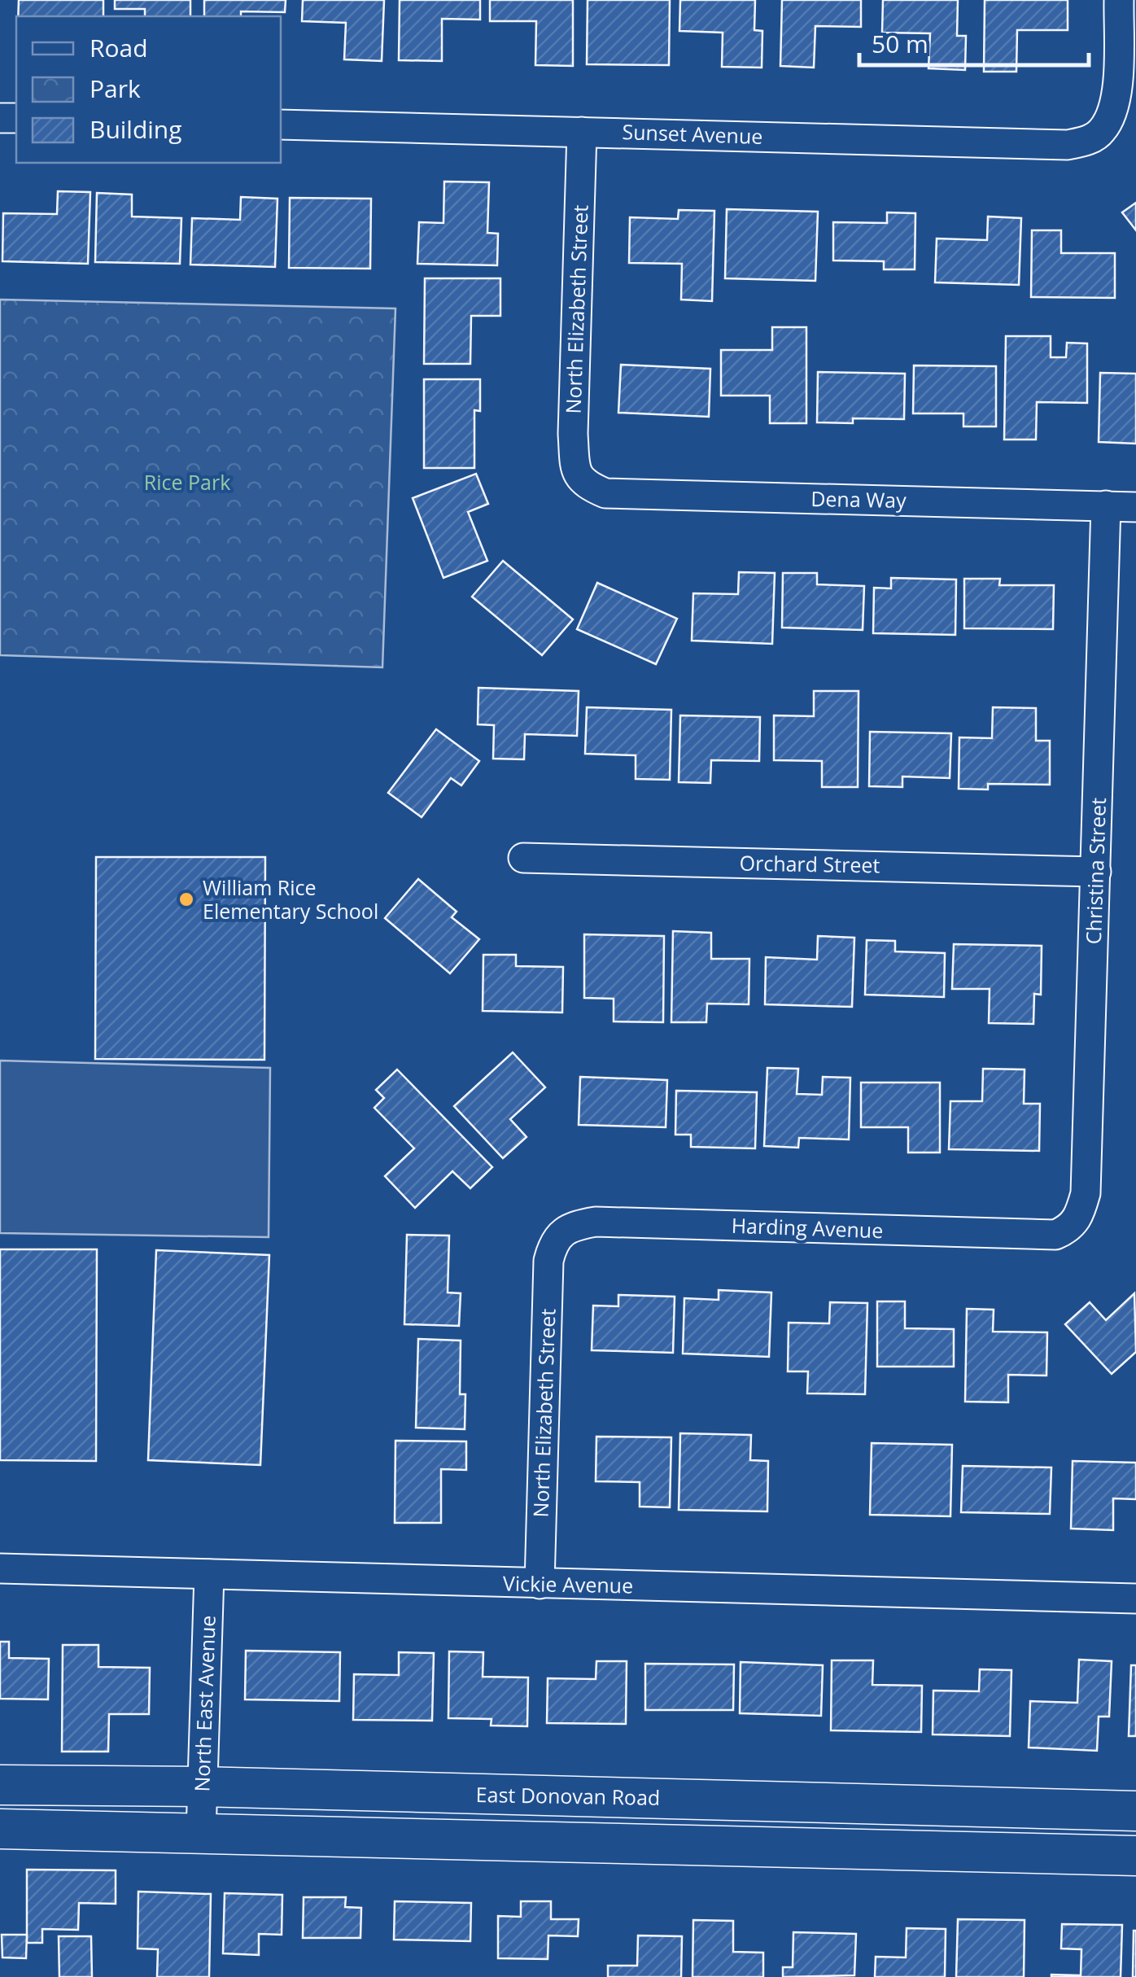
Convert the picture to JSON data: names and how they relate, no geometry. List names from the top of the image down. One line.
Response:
{"streets":{"main road":["East Donovan Road"],"street":["Sunset Avenue","North Elizabeth Street","Dena Way","Orchard Street","Christina Street","Harding Avenue","Vickie Avenue","North East Avenue"]},"crossings":[["Sunset Avenue","North Elizabeth Street"],["North Elizabeth Street","Dena Way"],["North Elizabeth Street","Harding Avenue"],["North Elizabeth Street","Vickie Avenue"],["Dena Way","Christina Street"],["Orchard Street","Christina Street"],["Christina Street","Harding Avenue"],["Vickie Avenue","North East Avenue"],["North East Avenue","East Donovan Road"]],"parks":["Rice Park"],"places":["William Rice Elementary School"],"legend":["Road","Park","Building"],"scale_bar":"50 m"}
